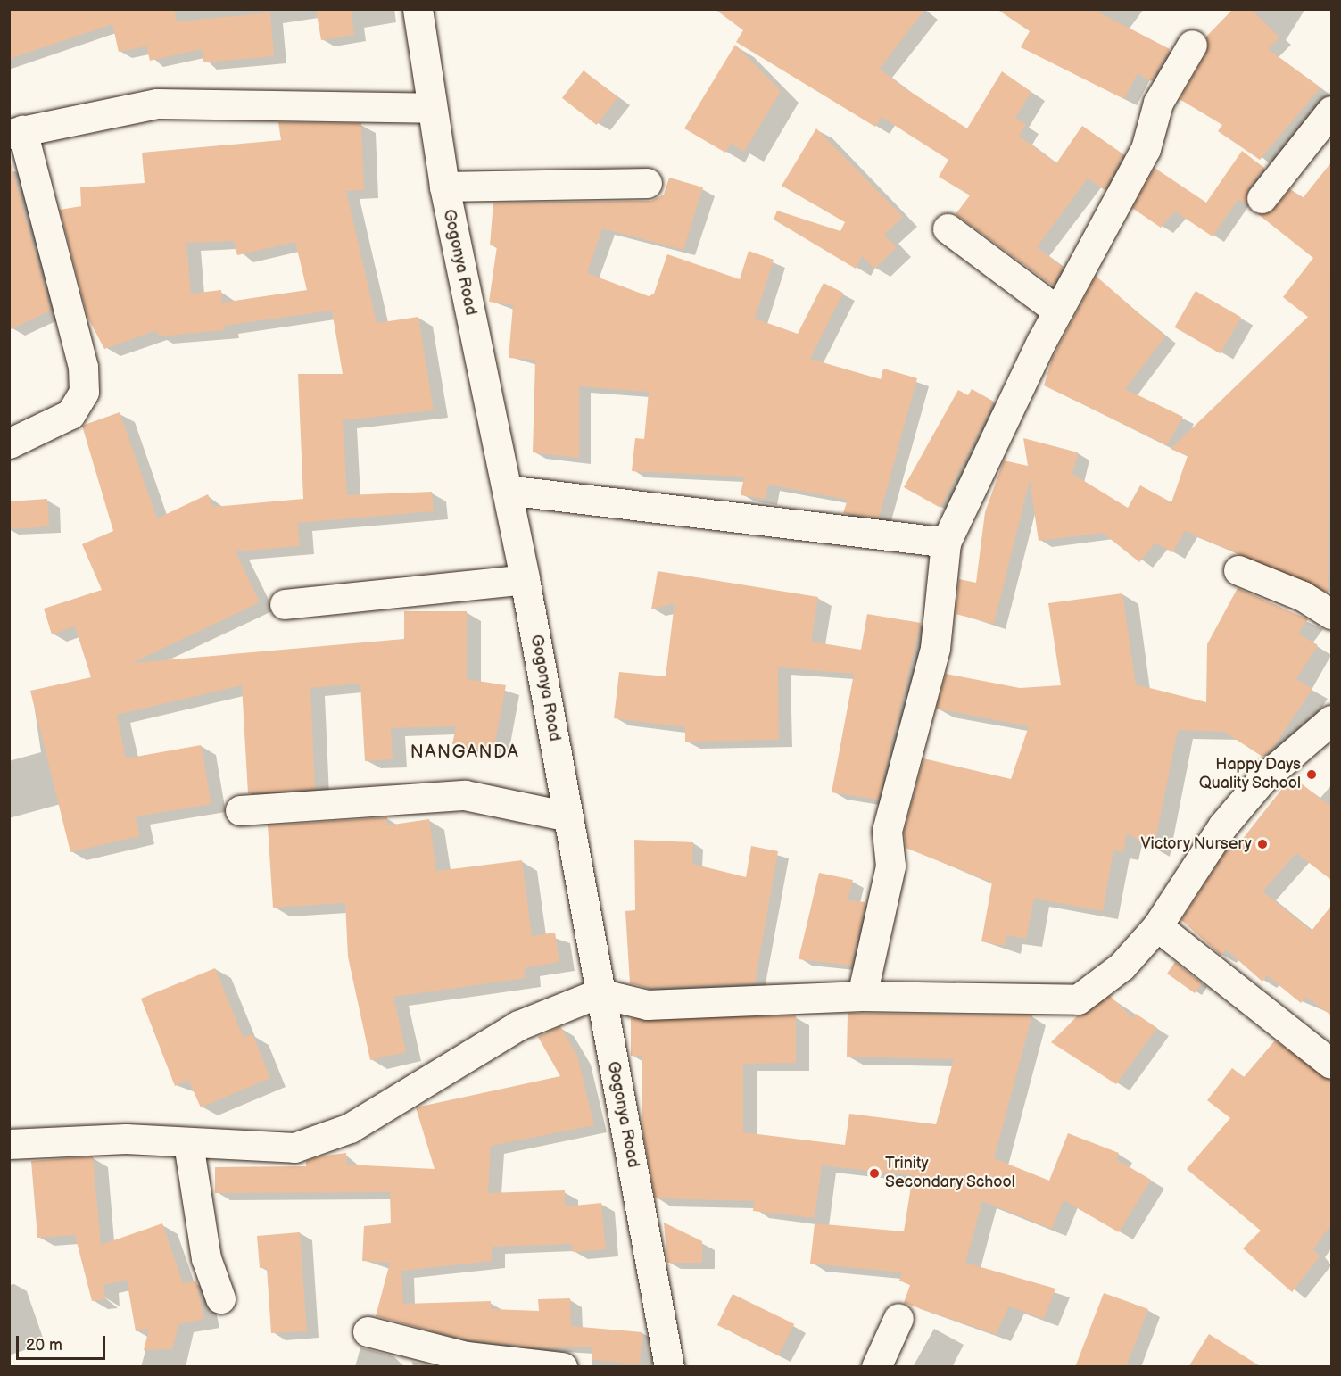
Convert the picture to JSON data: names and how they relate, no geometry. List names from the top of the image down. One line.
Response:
{"streets":{"street":["Gogonya Road"]},"districts":["NANGANDA"],"places":["Happy Days Quality School","Victory Nursery","Trinity Secondary School"],"scale_bar":"20 m"}
